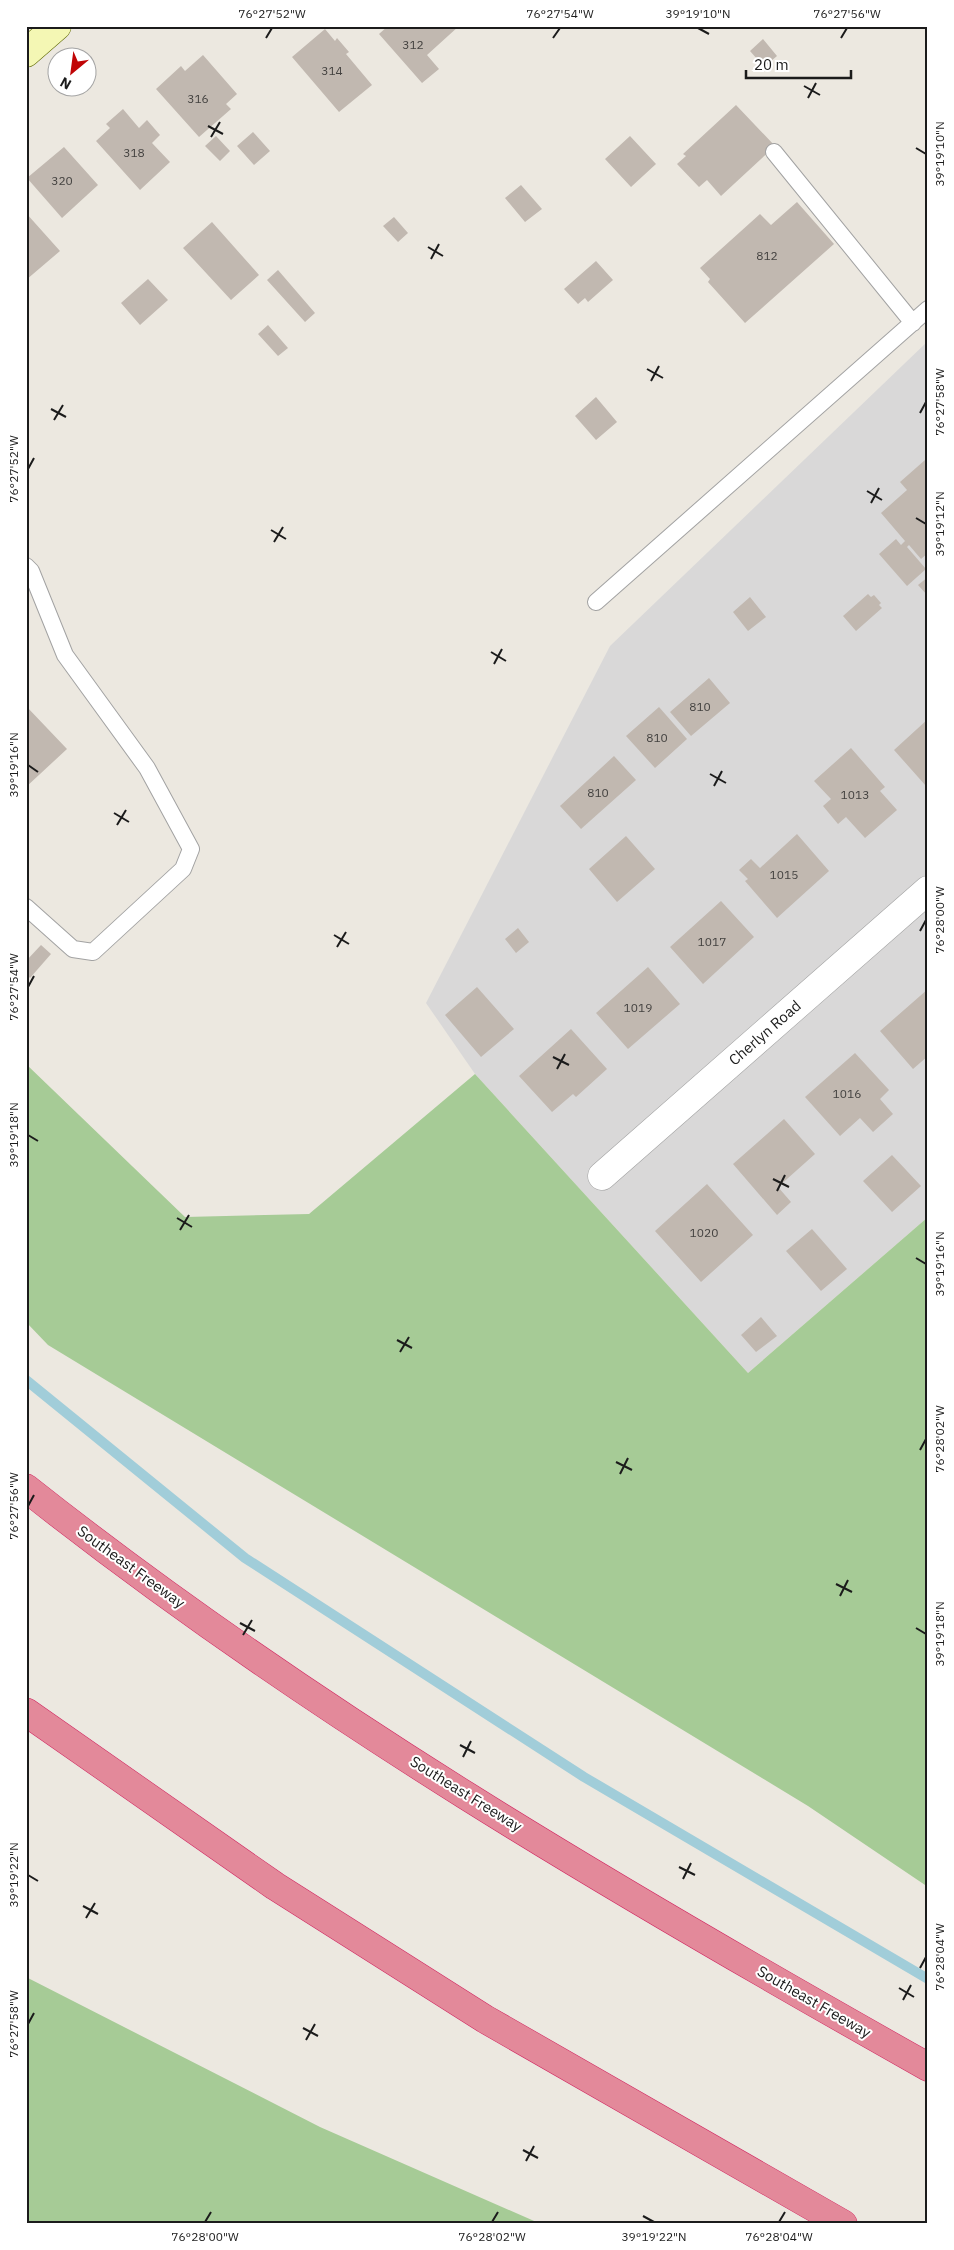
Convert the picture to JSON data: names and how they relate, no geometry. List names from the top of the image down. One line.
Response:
{"streets":{"highway":["Southeast Freeway"],"street":["Cherlyn Road"]},"house_numbers":["312","314","316","318","320","812","810","810","810","1013","1015","1017","1019","1016","1020"],"scale_bar":"20 m","north":"bottom left","coordinates":["76°27'52\"W","76°27'54\"W","39°19'10\"N","76°27'56\"W","76°27'58\"W","39°19'12\"N","39°19'16\"N","76°28'00\"W","39°19'18\"N","76°28'02\"W","39°19'22\"N","76°28'04\"W"]}
